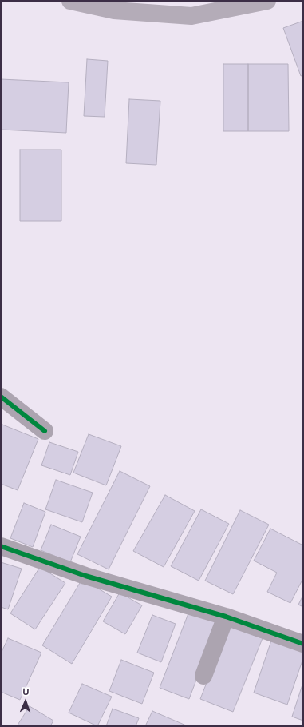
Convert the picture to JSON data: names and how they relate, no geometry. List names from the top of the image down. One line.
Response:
{"north":"top"}
